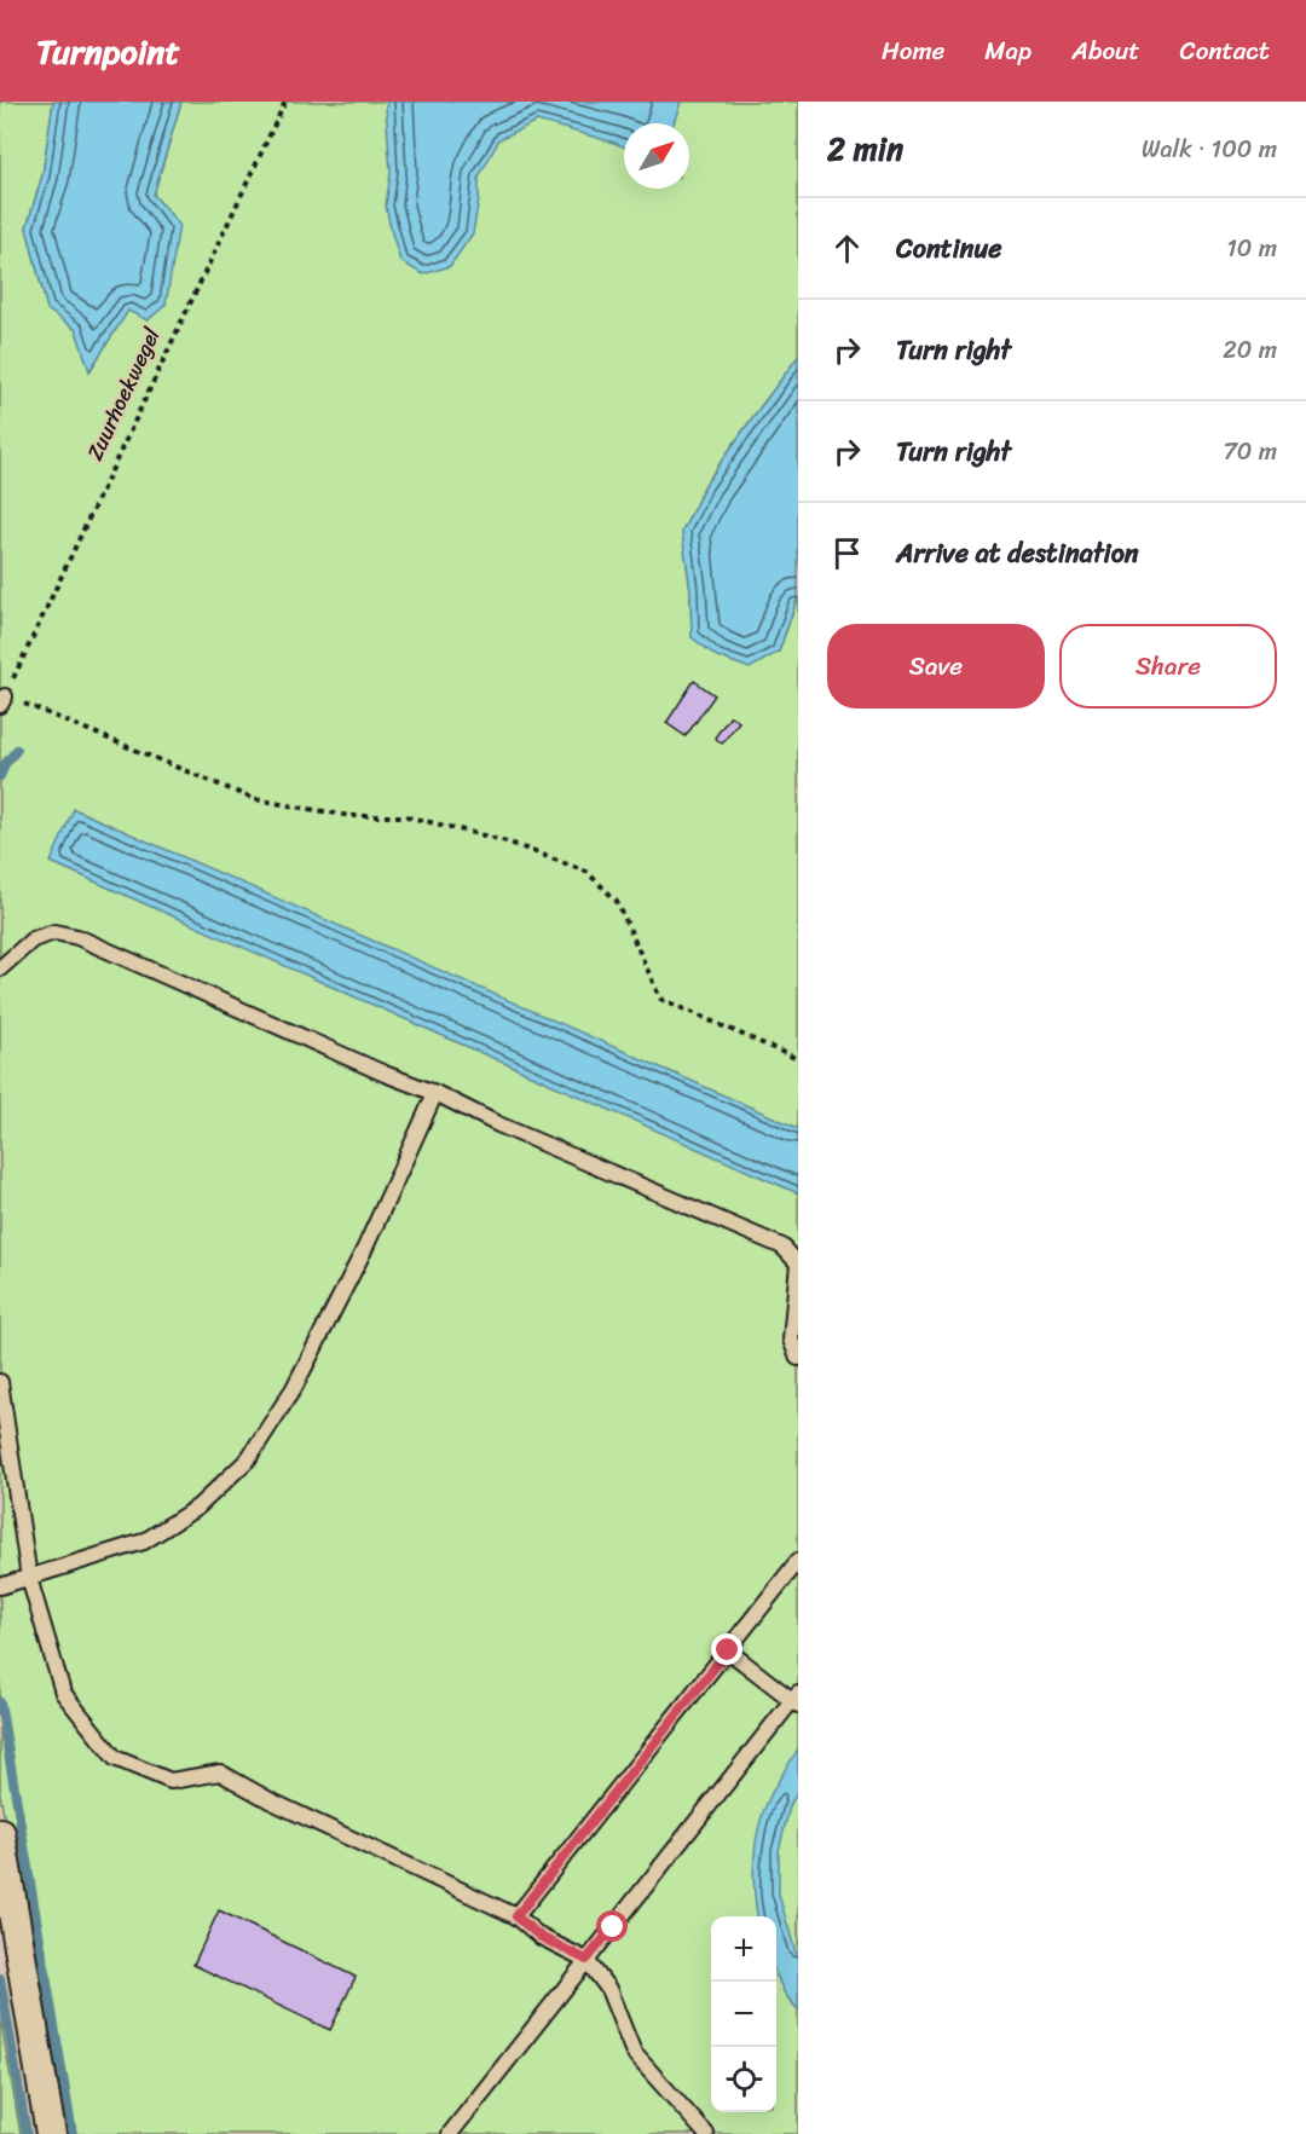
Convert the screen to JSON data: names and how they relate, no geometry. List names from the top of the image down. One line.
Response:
{"streets":{"path":["Zuurhoekwegel"]},"north":"top right","page":{"header":"Turnpoint","nav":["Home","Map","About","Contact"],"heading":["2 min","Walk · 100 m"],"list":[["Continue","10 m"],["Turn right","20 m"],["Turn right","70 m"],"Arrive at destination"],"buttons":["Save","Share"],"map_buttons":["+","−"]}}
